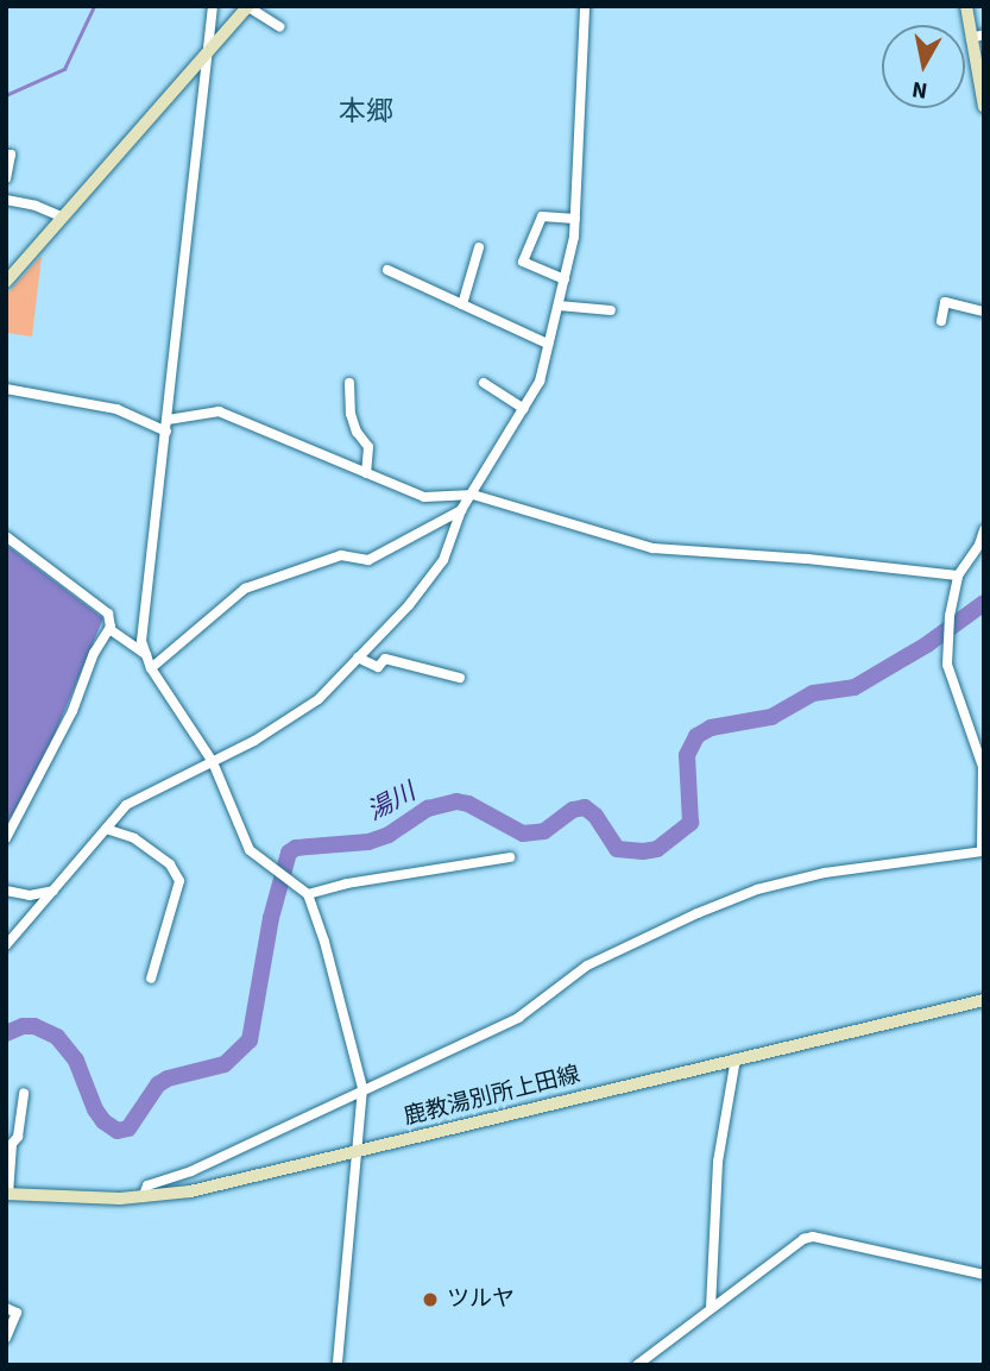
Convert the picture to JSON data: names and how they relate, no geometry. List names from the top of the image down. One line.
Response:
{"streets":{"main road":["鹿教湯別所上田線"]},"districts":["本郷"],"water":["湯川"],"places":["ツルヤ"],"north":"bottom"}
